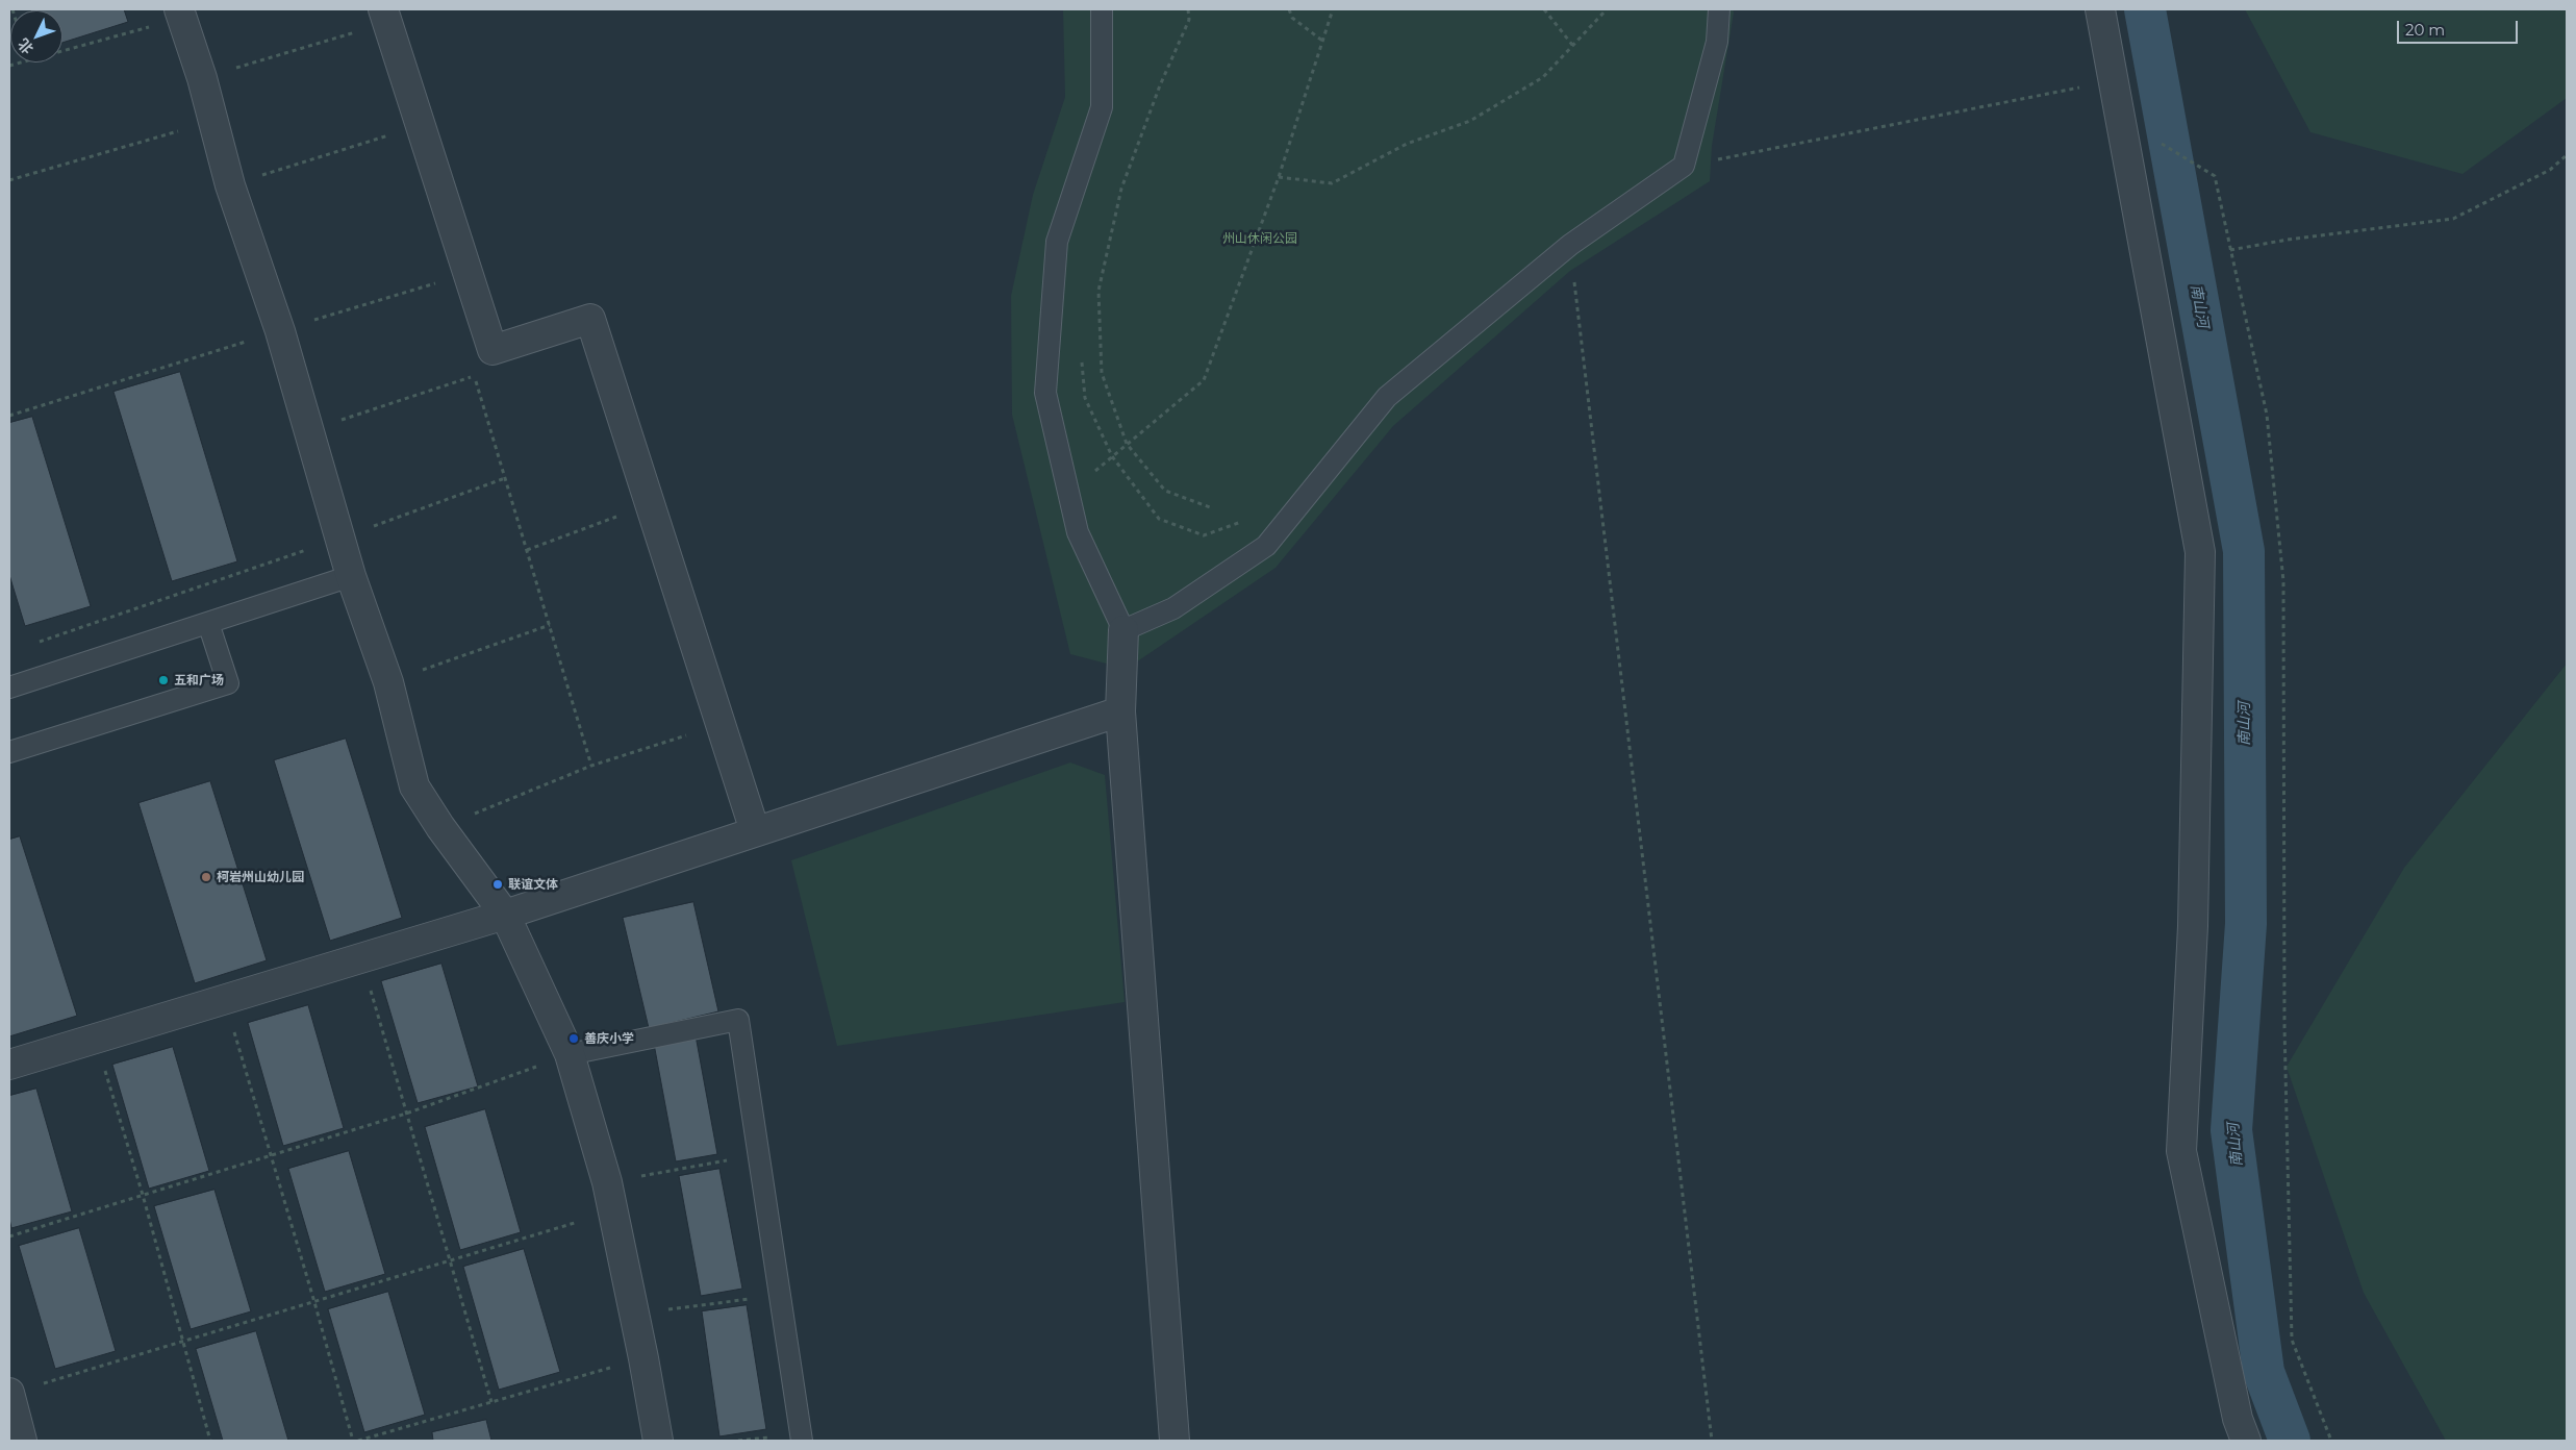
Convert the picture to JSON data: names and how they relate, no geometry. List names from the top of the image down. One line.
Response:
{"water":["南山河"],"parks":["州山休闲公园"],"places":["五和广场","柯岩州山幼儿园","联谊文体","善庆小学"],"scale_bar":"20 m","north":"bottom left"}
